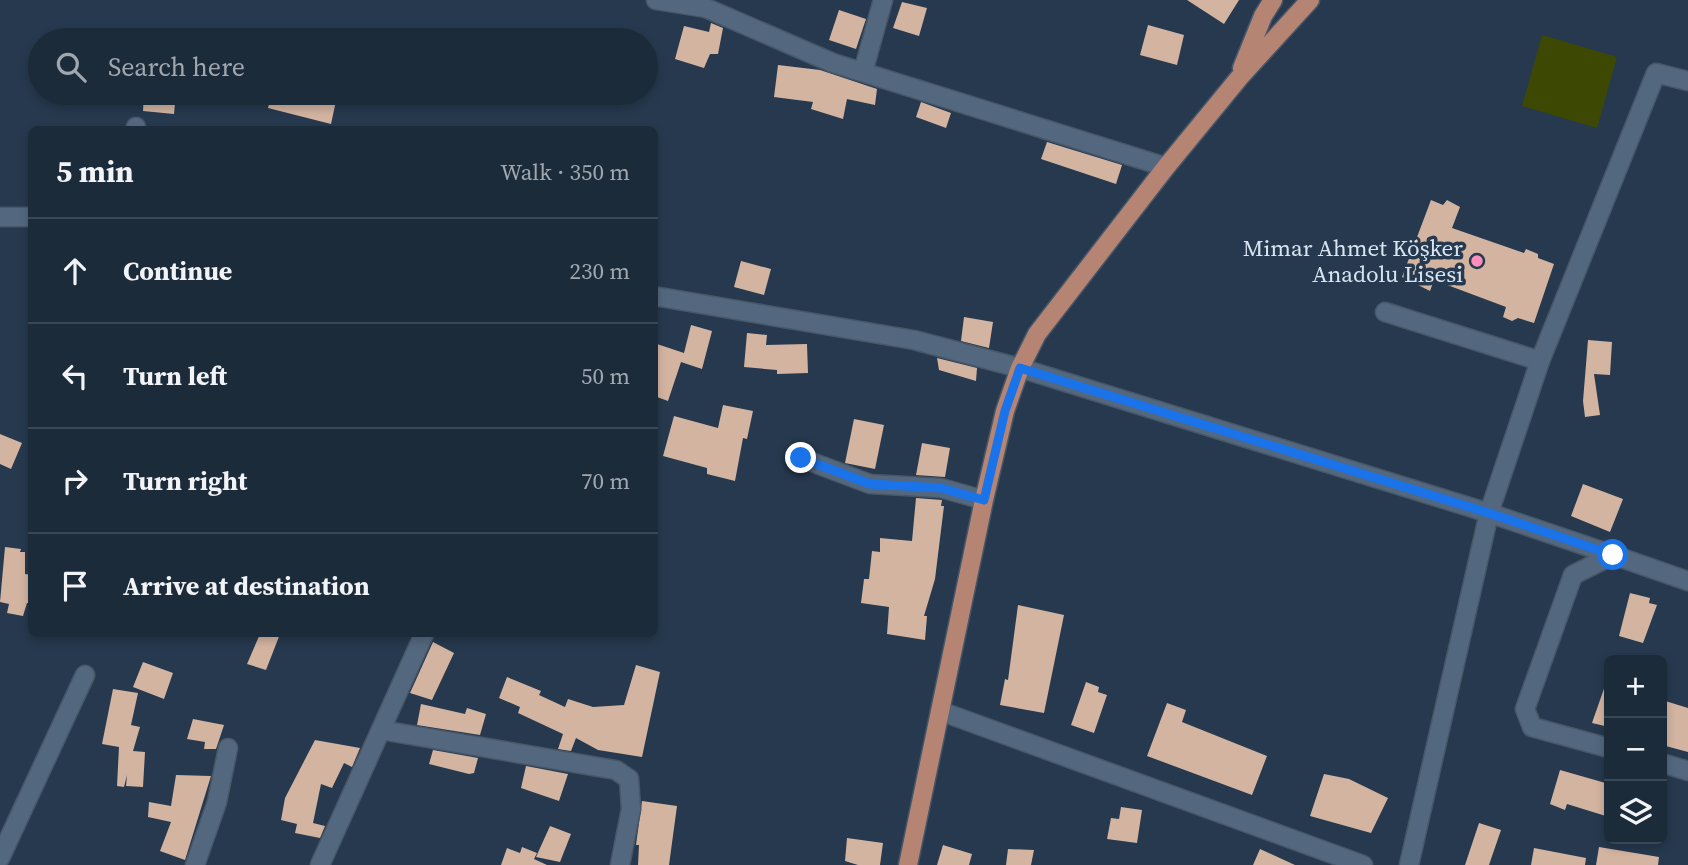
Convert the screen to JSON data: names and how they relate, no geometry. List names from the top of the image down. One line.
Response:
{"places":["Mimar Ahmet Köşker Anadolu Lisesi"],"page":{"search":"Search here","heading":["5 min","Walk · 350 m"],"list":[["Continue","230 m"],["Turn left","50 m"],["Turn right","70 m"],"Arrive at destination"],"map_buttons":["+","−"]}}
